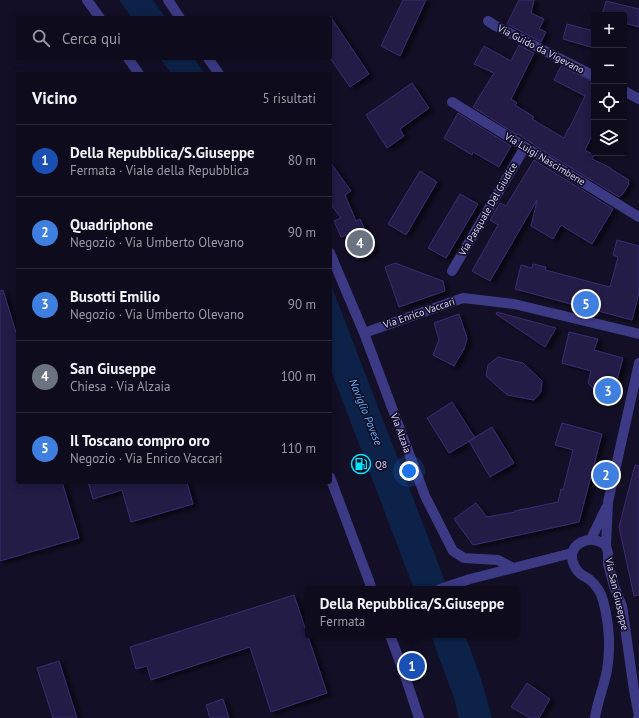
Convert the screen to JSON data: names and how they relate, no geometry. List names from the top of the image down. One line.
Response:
{"streets":{"street":["Via Guido da Vigevano","Via Luigi Nascimbene","Via Pasquale Del Giudice","Via Enrico Vaccari","Via Alzaia","Via San Giuseppe"]},"crossings":[["Via Luigi Nascimbene","Via Pasquale Del Giudice"],["Via Enrico Vaccari","Via Alzaia"]],"water":["Naviglio Pavese"],"places":{"fuel station":["Q8"]},"page":{"map_buttons":["+","−"],"search":"Cerca qui","heading":["Vicino","5 risultati"],"list":[{"mark":"1","name":"Della Repubblica/S.Giuseppe","note":"Fermata · Viale della Repubblica","value":"80 m"},{"mark":"2","name":"Quadriphone","note":"Negozio · Via Umberto Olevano","value":"90 m"},{"mark":"3","name":"Busotti Emilio","note":"Negozio · Via Umberto Olevano","value":"90 m"},{"mark":"4","name":"San Giuseppe","note":"Chiesa · Via Alzaia","value":"100 m"},{"mark":"5","name":"Il Toscano compro oro","note":"Negozio · Via Enrico Vaccari","value":"110 m"}],"pins":["4","5","3","2","1"],"popup":["Della Repubblica/S.Giuseppe","Fermata"]}}
